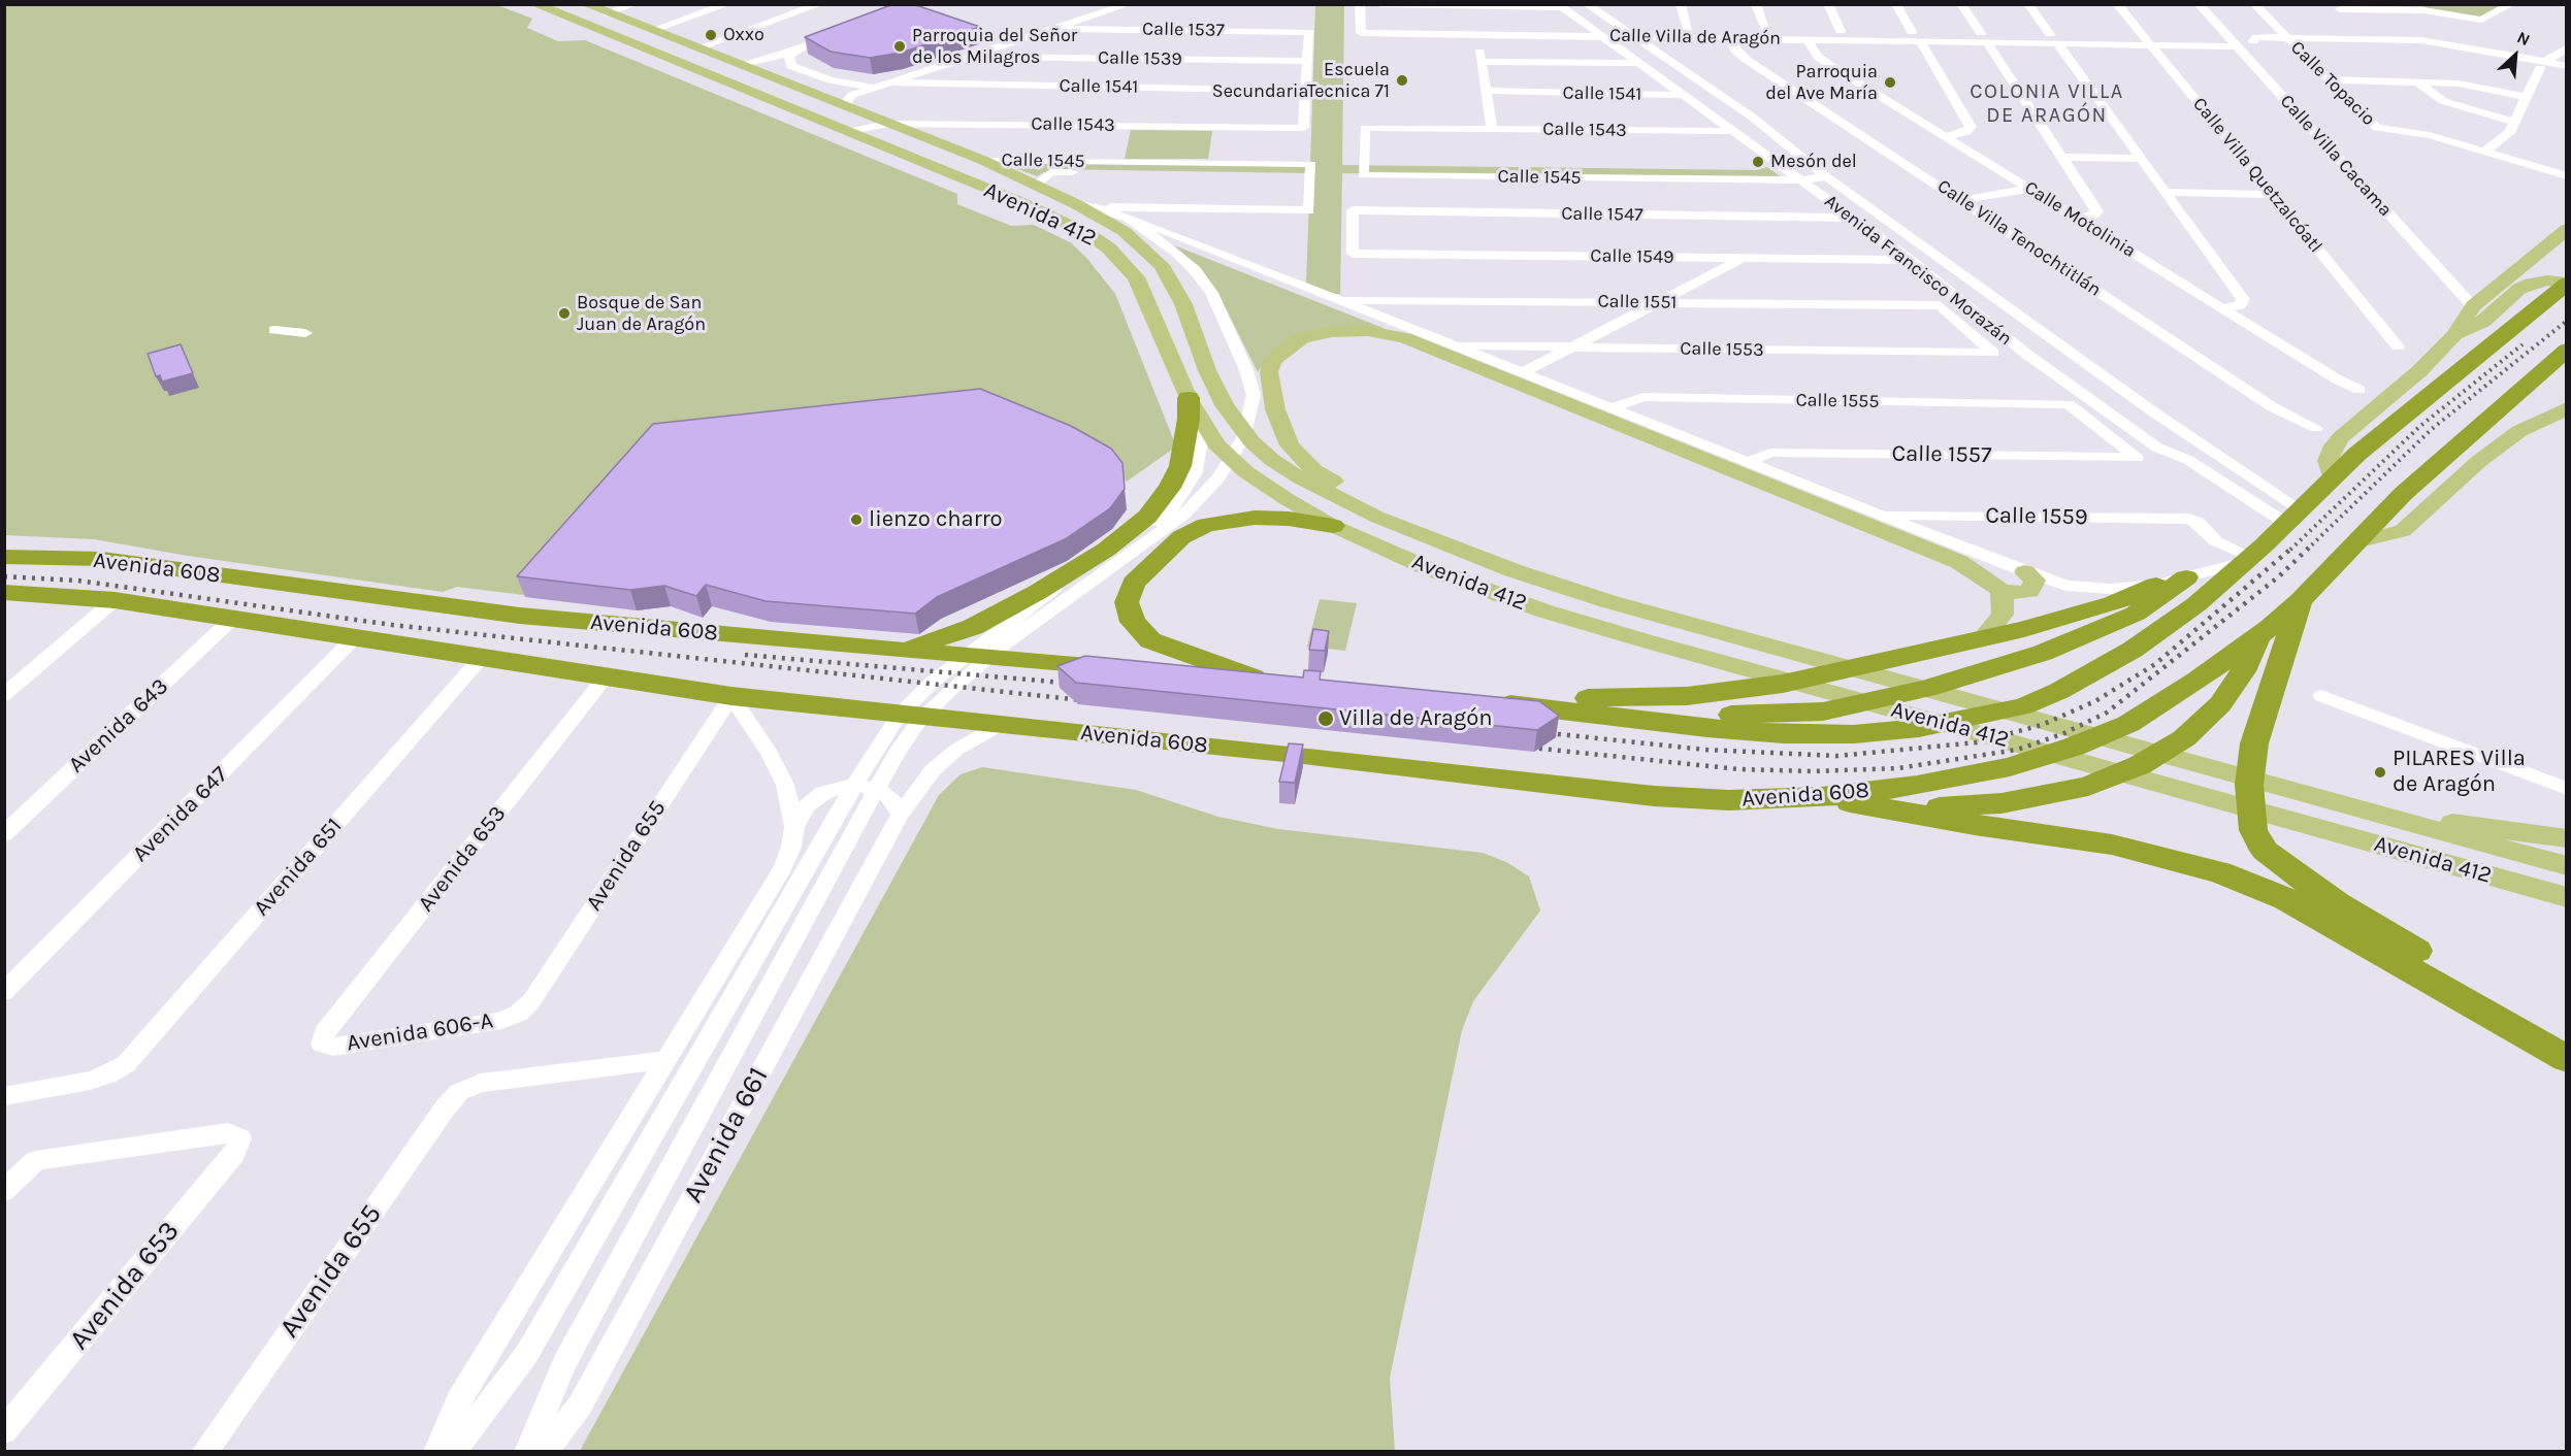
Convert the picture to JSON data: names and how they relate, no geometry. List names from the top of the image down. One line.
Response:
{"streets":{"highway":["Avenida 608"],"main road":["Avenida 412"],"street":["Calle 1537","Calle Villa de Aragón","Calle 1539","Calle Topacio","Calle 1541","Calle 1543","Calle Villa Cacama","Calle 1545","Calle Villa Quetzalcóatl","Calle 1547","Calle Motolinia","Calle Villa Tenochtitlán","Calle 1549","Avenida Francisco Morazán","Calle 1551","Calle 1553","Calle 1555","Calle 1557","Calle 1559","Avenida 643","Avenida 647","Avenida 655","Avenida 653","Avenida 651","Avenida 606-A","Avenida 661"]},"crossings":[["Calle 1537","Calle 1539"],["Calle Villa de Aragón","Calle Villa Cacama"],["Calle Villa de Aragón","Calle Villa Quetzalcóatl"],["Calle Villa de Aragón","Calle Motolinia"],["Calle Villa de Aragón","Calle Villa Tenochtitlán"],["Calle Villa de Aragón","Avenida Francisco Morazán"],["Calle 1541","Calle 1543"],["Calle 1541","Avenida Francisco Morazán"],["Calle 1543","Calle 1545"],["Calle 1543","Avenida 412"],["Calle 1543","Avenida Francisco Morazán"],["Calle 1545","Avenida 412"],["Calle 1545","Avenida Francisco Morazán"],["Avenida 412","Calle 1551"],["Avenida 412","Calle 1553"],["Avenida 412","Calle 1555"],["Avenida 412","Calle 1557"],["Avenida 412","Calle 1559"],["Calle 1547","Calle 1549"],["Calle 1547","Avenida Francisco Morazán"],["Calle 1549","Avenida Francisco Morazán"],["Calle 1551","Calle 1553"],["Calle 1555","Calle 1557"],["Avenida 608","Avenida 643"],["Avenida 608","Avenida 647"],["Avenida 608","Avenida 655"],["Avenida 608","Avenida 653"],["Avenida 608","Avenida 651"],["Avenida 608","Avenida 661"],["Avenida 655","Avenida 606-A"],["Avenida 653","Avenida 606-A"]],"districts":["COLONIA VILLA DE ARAGÓN"],"places":["Oxxo","Parroquia del Señor de los Milagros","Escuela SecundariaTecnica 71","Parroquia del Ave María","Mesón del","Bosque de San Juan de Aragón","lienzo charro","Villa de Aragón","PILARES Villa de Aragón"],"north":"top right"}
